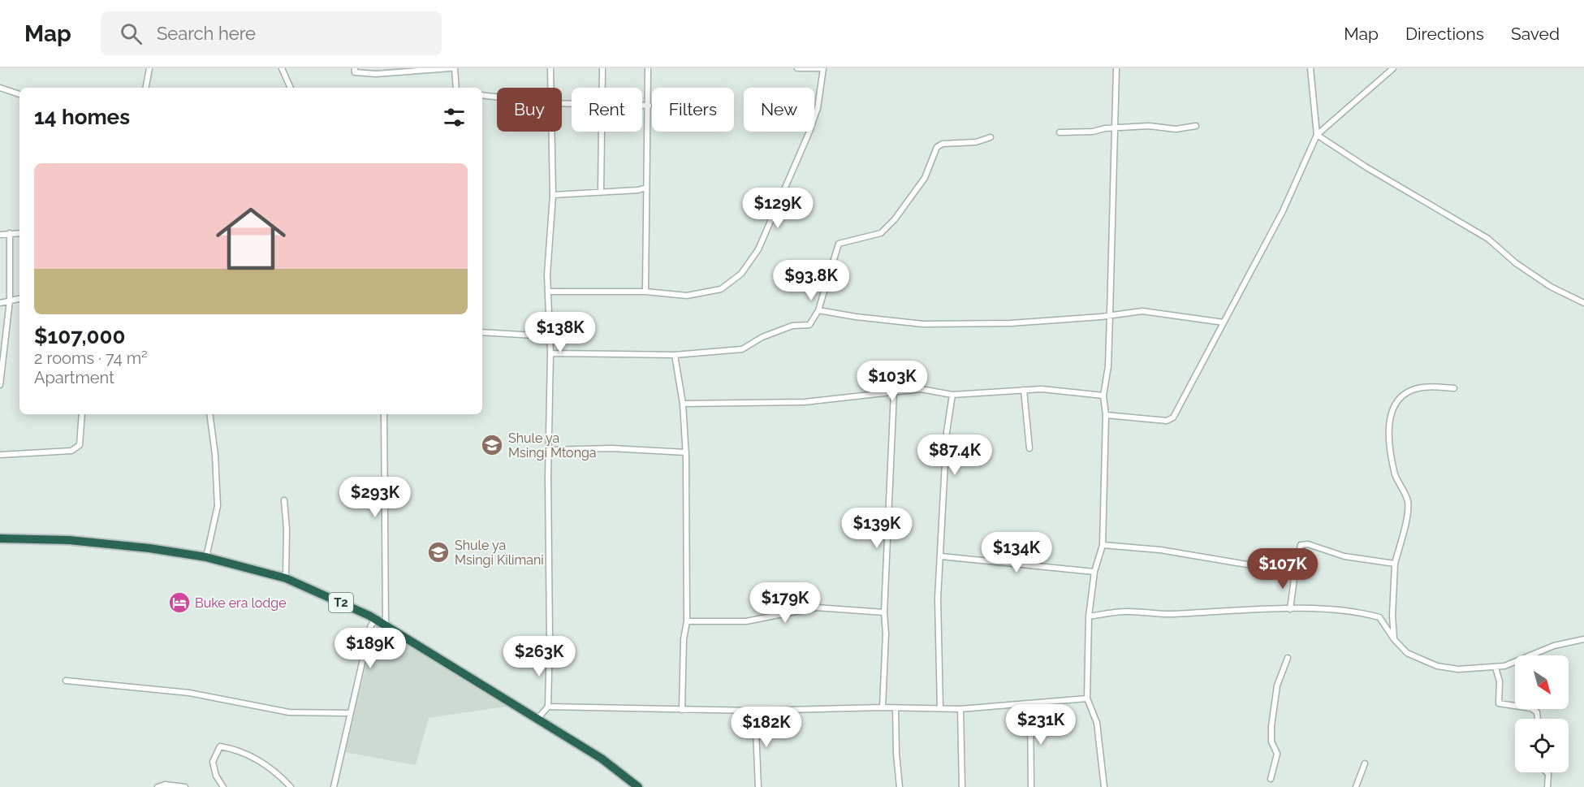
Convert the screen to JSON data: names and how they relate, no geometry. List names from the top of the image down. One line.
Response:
{"streets":{"highway":["T2"]},"places":{"school or university":["Shule ya Msingi Mtonga","Shule ya Msingi Kilimani"],"hotel":["Buke era lodge"]},"north":"bottom right","page":{"header":"Map","search":"Search here","nav":["Map","Directions","Saved"],"chip":["Buy","Rent","Filters","New"],"heading":"14 homes","list":[{"name":"$107,000","note":"2 rooms · 74 m² · Apartment"}],"price":["$129K","$93.8K","$138K","$103K","$87.4K","$293K","$139K","$134K","$107K","$179K","$189K","$263K","$231K","$182K"]}}
